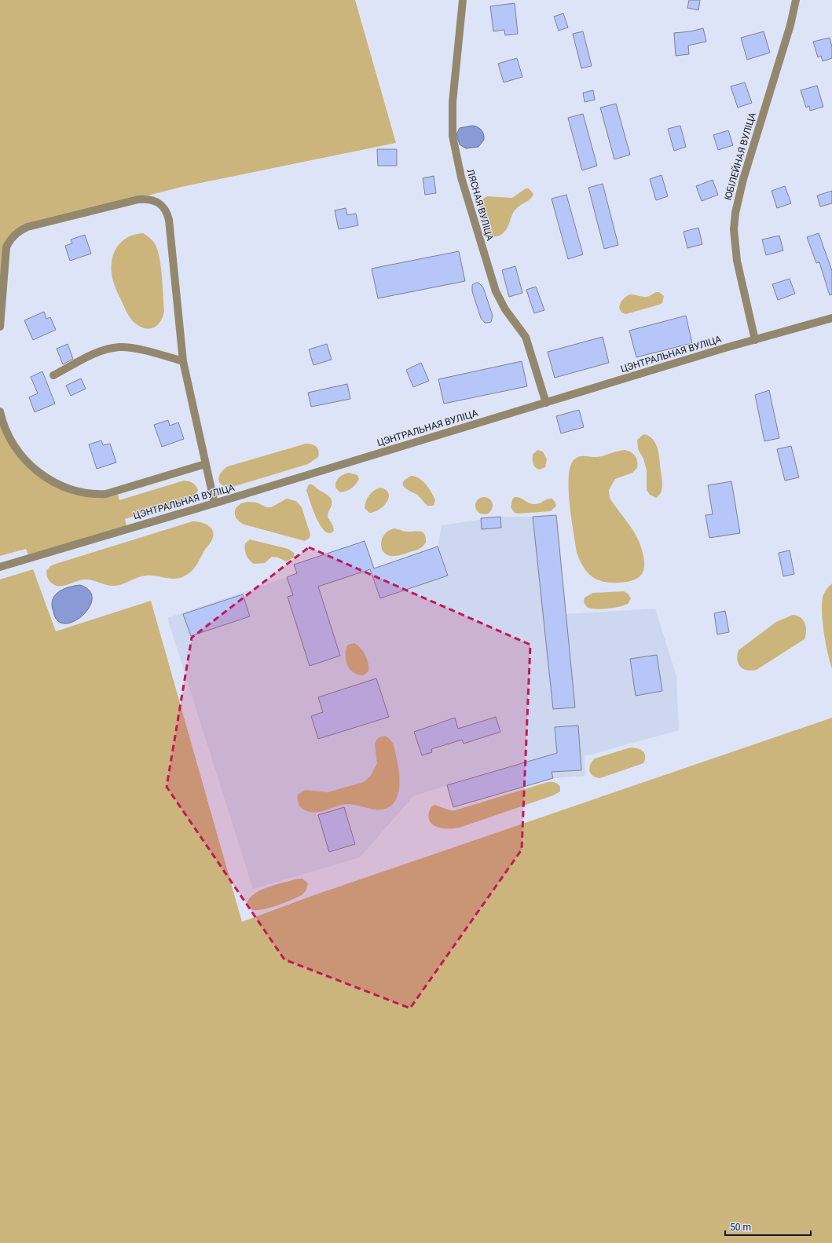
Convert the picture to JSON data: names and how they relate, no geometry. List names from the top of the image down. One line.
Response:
{"streets":{"street":["ЮБІЛЕЙНАЯ ВУЛІЦА","ЛЯСНАЯ ВУЛІЦА","ЦЭНТРАЛЬНАЯ ВУЛІЦА"]},"crossings":[["ЮБІЛЕЙНАЯ ВУЛІЦА","ЦЭНТРАЛЬНАЯ ВУЛІЦА"],["ЛЯСНАЯ ВУЛІЦА","ЦЭНТРАЛЬНАЯ ВУЛІЦА"]],"scale_bar":"50 m"}
